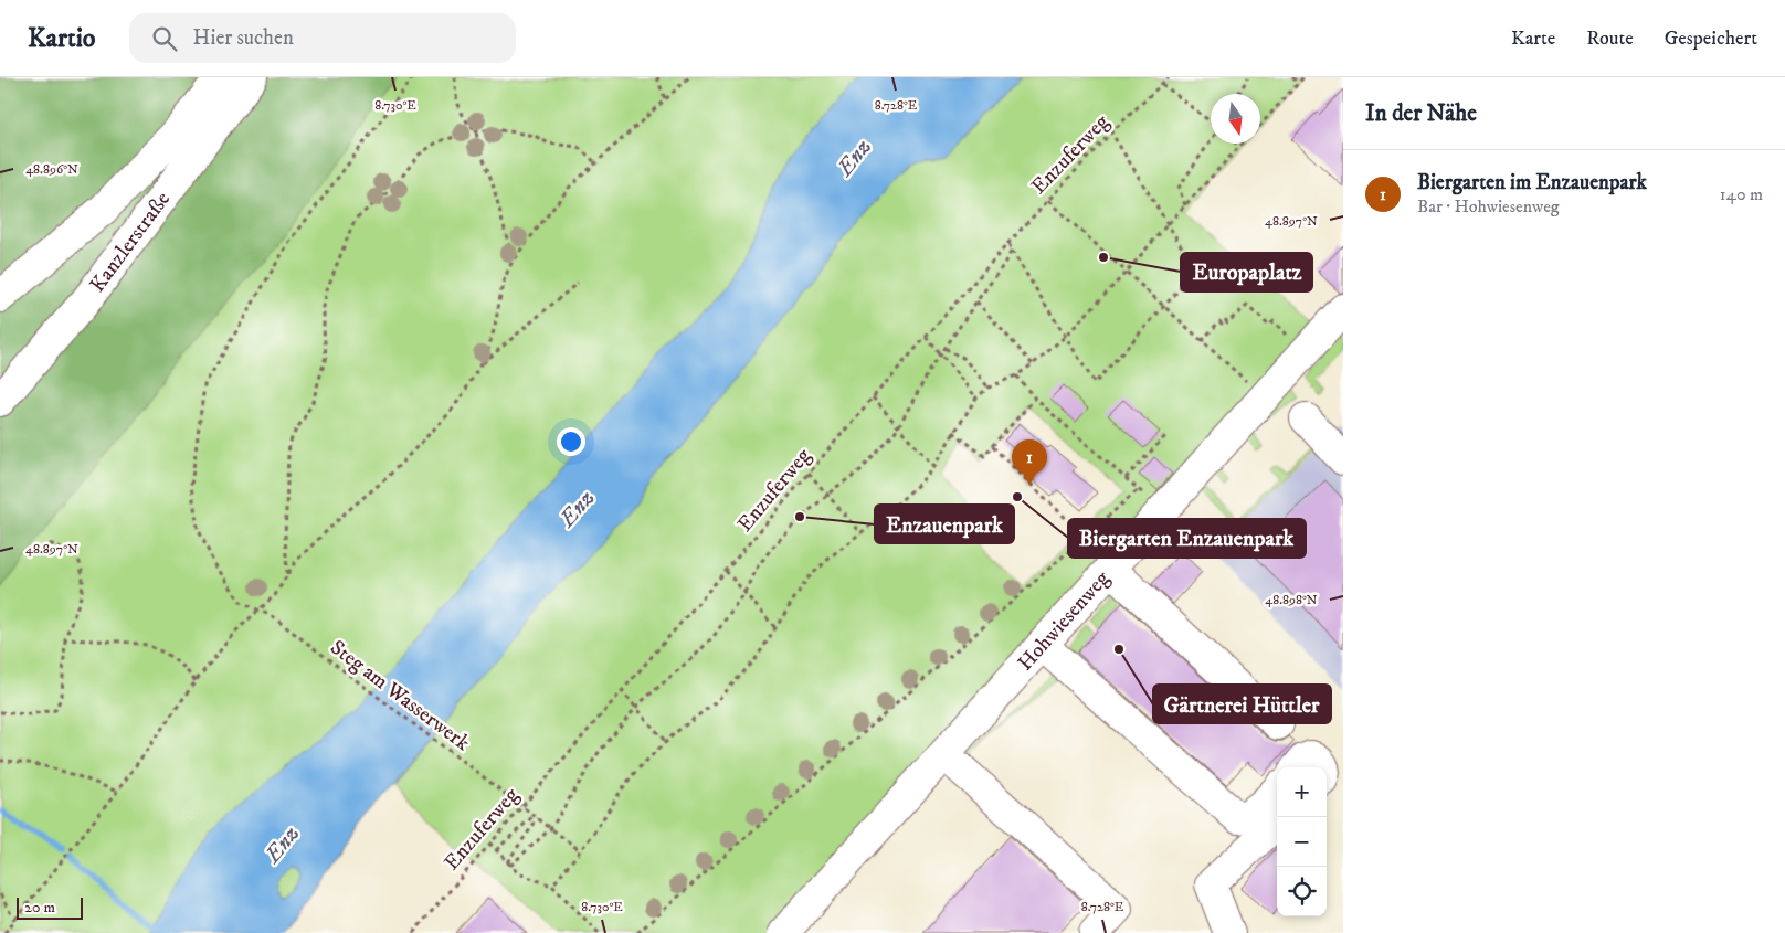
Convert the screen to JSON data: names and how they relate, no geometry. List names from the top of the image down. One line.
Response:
{"streets":{"street":["Kanzlerstraße","Hohwiesenweg"],"path":["Enzuferweg","Steg am Wasserwerk"]},"crossings":[["Enzuferweg","Steg am Wasserwerk"]],"water":["Enz"],"places":["Europaplatz","Biergarten Enzauenpark","Enzauenpark","Gärtnerei Hüttler"],"scale_bar":"20 m","north":"bottom","page":{"header":"Kartio","search":"Hier suchen","nav":["Karte","Route","Gespeichert"],"heading":"In der Nähe","list":[{"mark":"1","name":"Biergarten im Enzauenpark","note":"Bar · Hohwiesenweg","value":"140 m"}],"pins":"1","map_buttons":["+","−"],"scale":"20 m"},"coordinates":["8.730°E","8.728°E","48.896°N","48.897°N","48.898°N"]}
